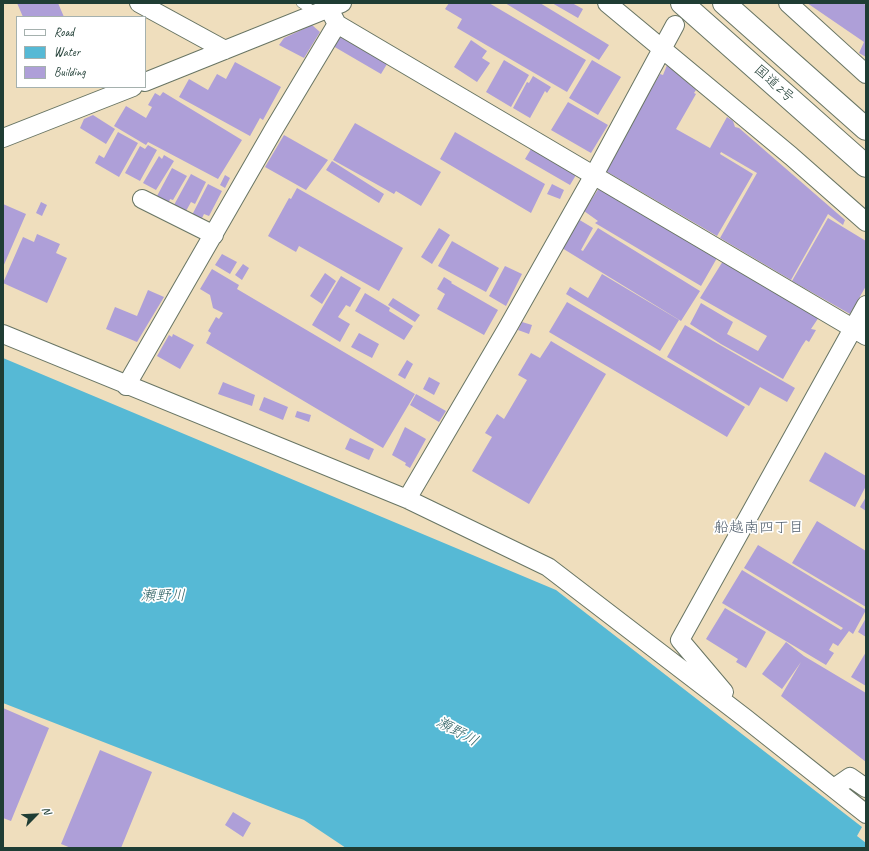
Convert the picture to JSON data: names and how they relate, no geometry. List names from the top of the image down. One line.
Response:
{"streets":{"highway":["国道2号"]},"districts":["船越南四丁目"],"water":["瀬野川"],"legend":["Road","Water","Building"],"north":"top right"}
